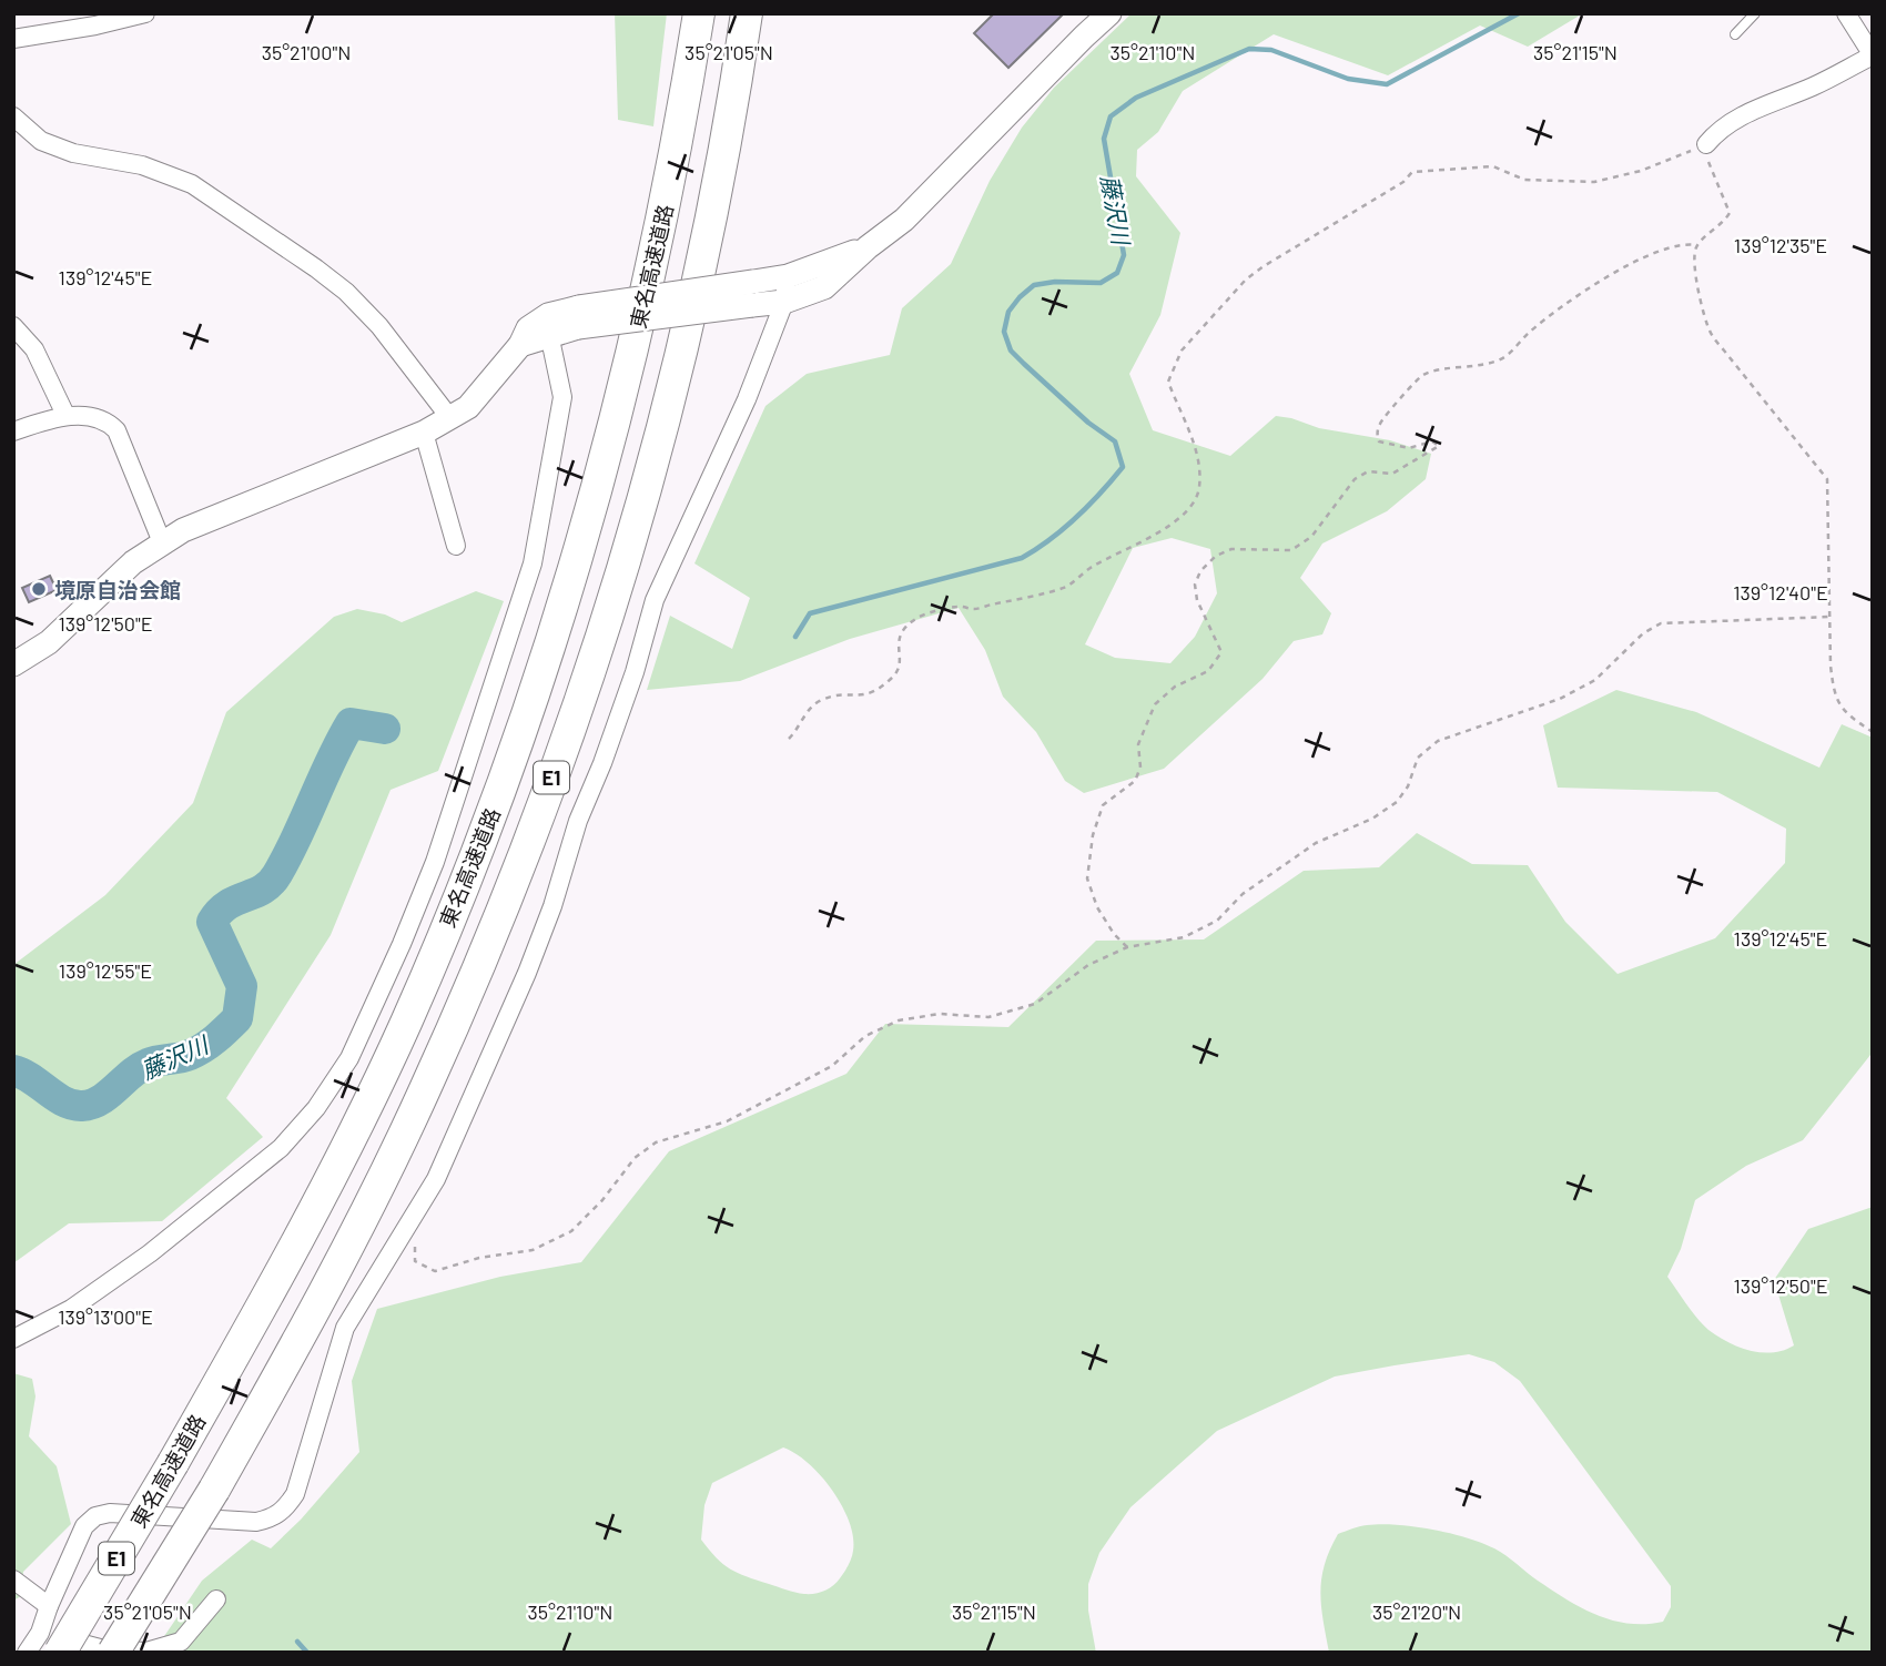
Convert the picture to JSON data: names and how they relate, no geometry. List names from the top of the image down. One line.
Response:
{"streets":{"highway":["東名高速道路","E1"]},"water":["藤沢川"],"places":["境原自治会館"],"coordinates":["35°21'00\"N","35°21'05\"N","35°21'10\"N","35°21'15\"N","139°12'35\"E","139°12'45\"E","139°12'40\"E","139°12'50\"E","139°12'55\"E","139°13'00\"E","35°21'20\"N"]}
